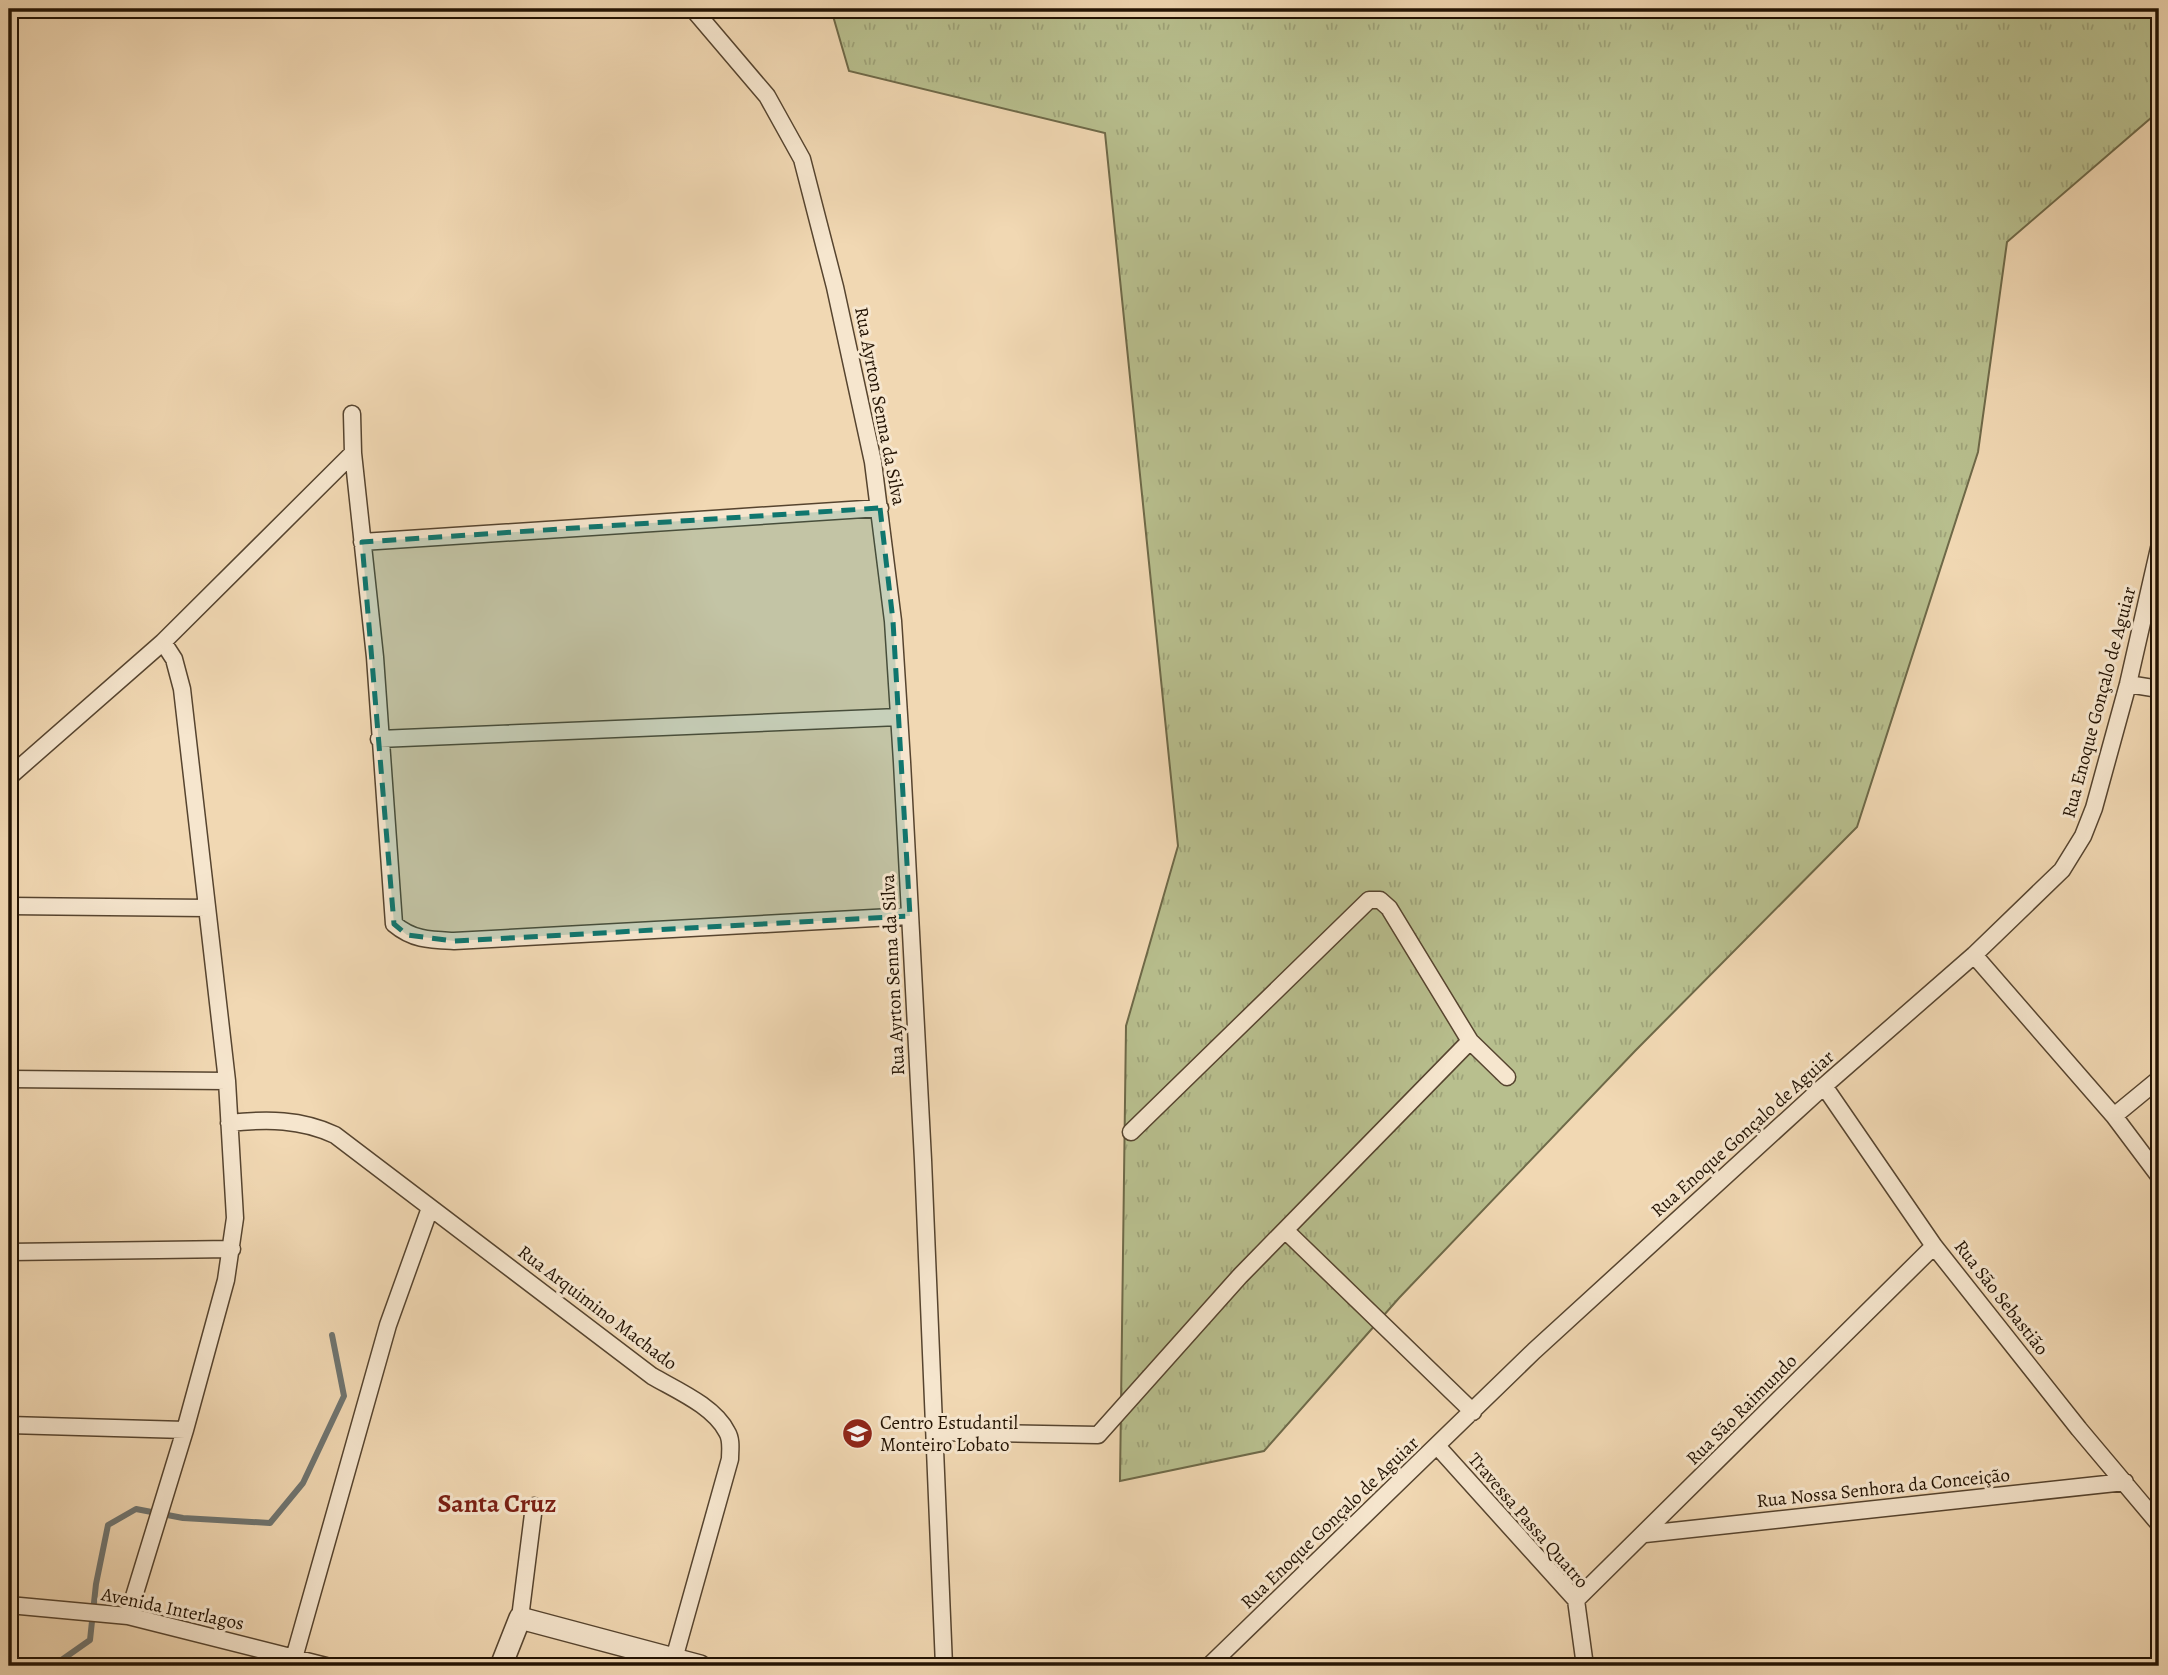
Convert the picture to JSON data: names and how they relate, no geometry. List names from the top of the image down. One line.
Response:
{"streets":{"street":["Rua Ayrton Senna da Silva","Rua Enoque Gonçalo de Aguiar","Rua São Sebastião","Rua Arquimino Machado","Rua São Raimundo","Rua Nossa Senhora da Conceição","Travessa Passa Quatro","Avenida Interlagos"]},"crossings":[["Rua Enoque Gonçalo de Aguiar","Rua São Sebastião"],["Rua Enoque Gonçalo de Aguiar","Travessa Passa Quatro"],["Rua São Sebastião","Rua São Raimundo"],["Rua São Sebastião","Rua Nossa Senhora da Conceição"],["Rua São Raimundo","Rua Nossa Senhora da Conceição"],["Rua São Raimundo","Travessa Passa Quatro"]],"districts":["Santa Cruz"],"places":{"school or university":["Centro Estudantil Monteiro Lobato"]}}
